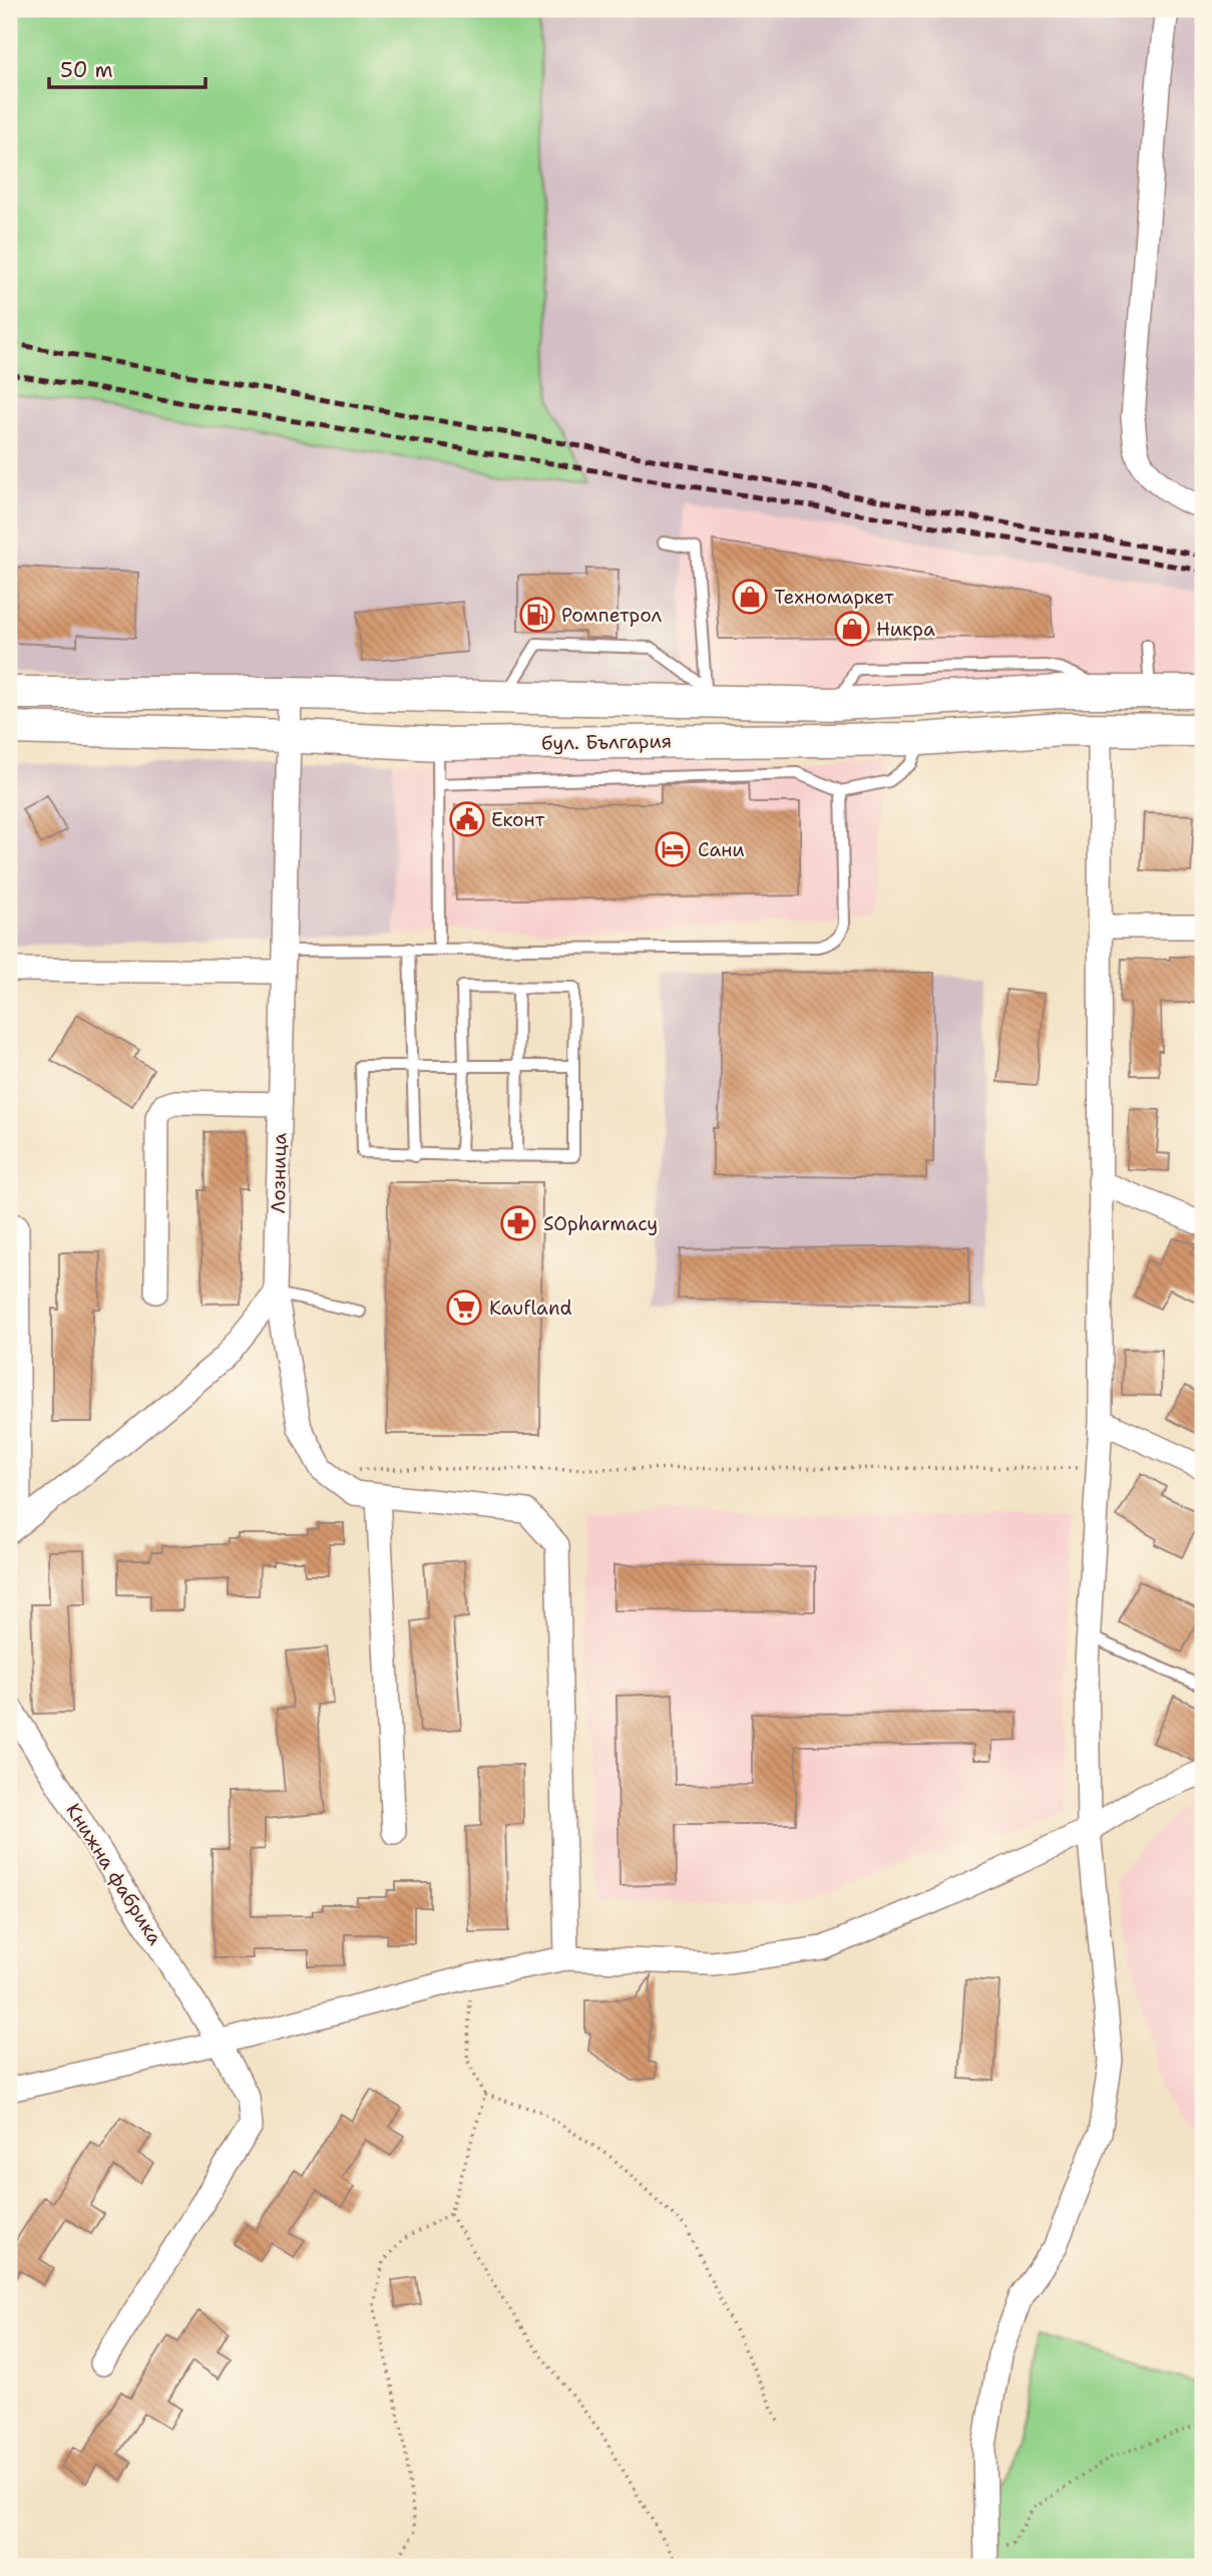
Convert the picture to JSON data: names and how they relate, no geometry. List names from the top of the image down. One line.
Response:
{"streets":{"main road":["бул. България"],"street":["Лозница","Книжна фабрика"]},"crossings":[["бул. България","Лозница"]],"places":{"shop":["Техномаркет","Никра"],"fuel station":["Ромпетрол"],"public building":["Еконт"],"hotel":["Сани"],"pharmacy":["SOpharmacy"],"supermarket":["Kaufland"]},"scale_bar":"50 m"}
